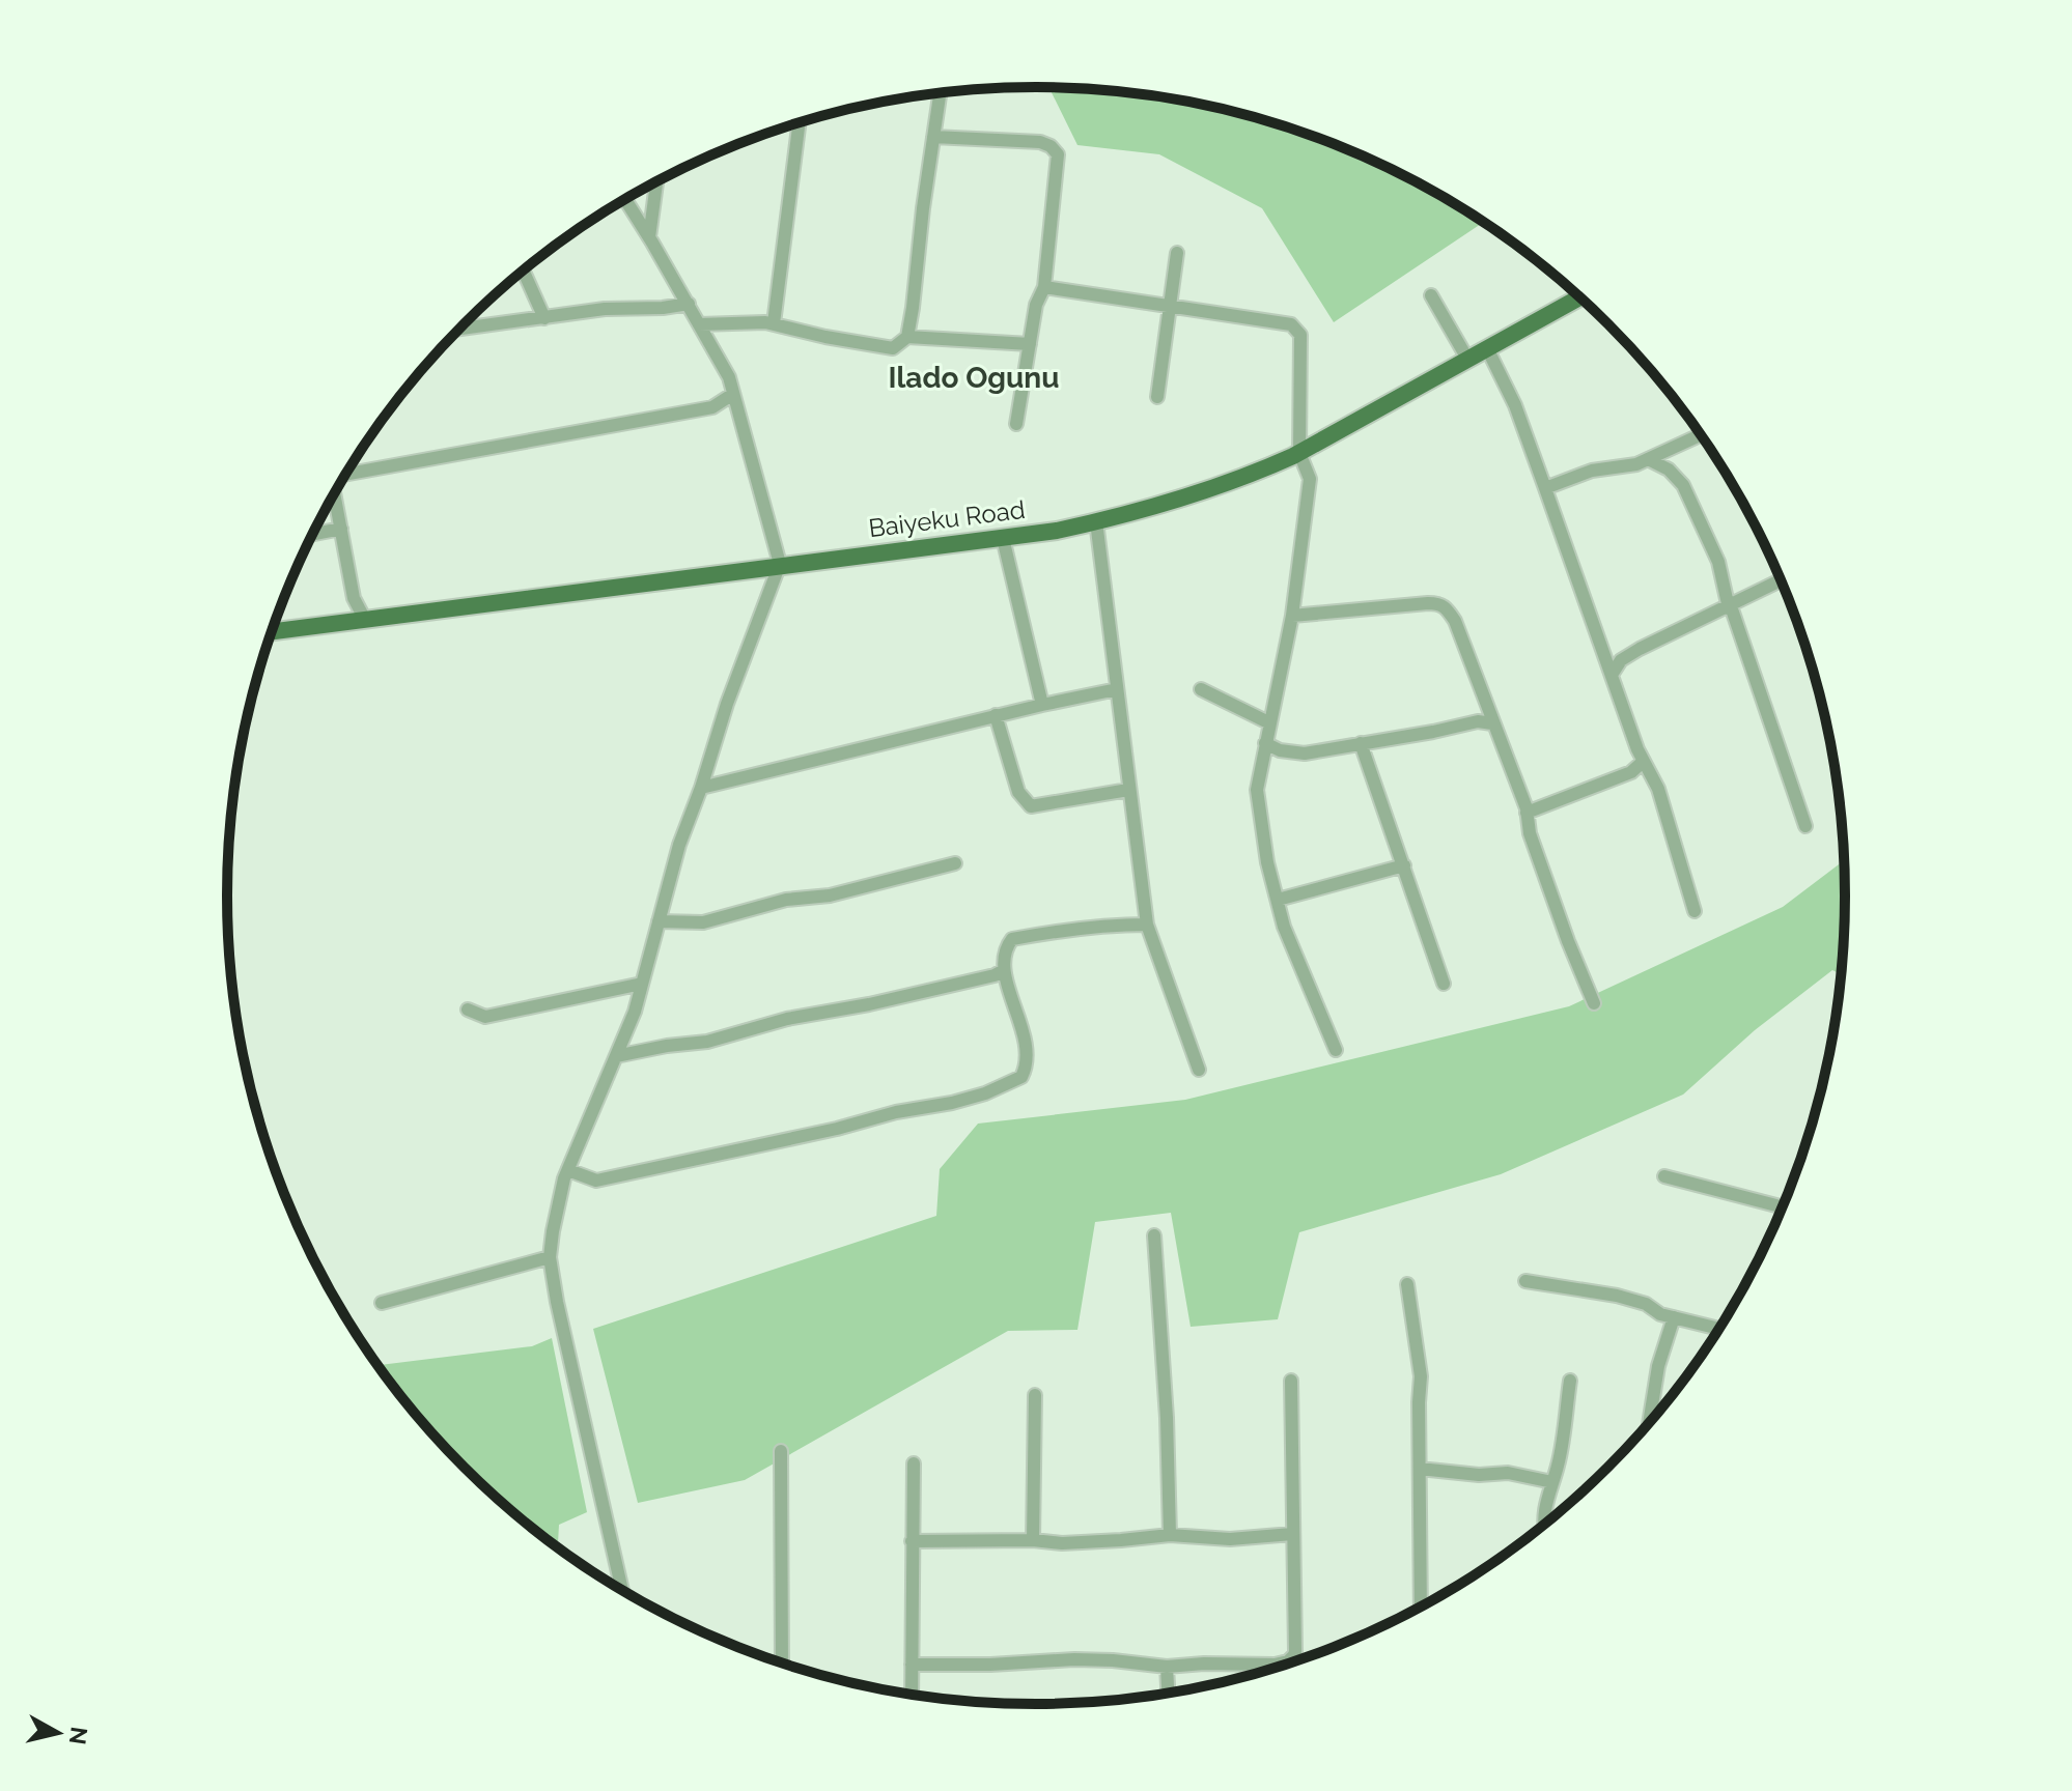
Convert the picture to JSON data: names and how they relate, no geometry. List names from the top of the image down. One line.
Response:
{"streets":{"main road":["Baiyeku Road"]},"districts":["Ilado Ogunu"],"north":"right"}
